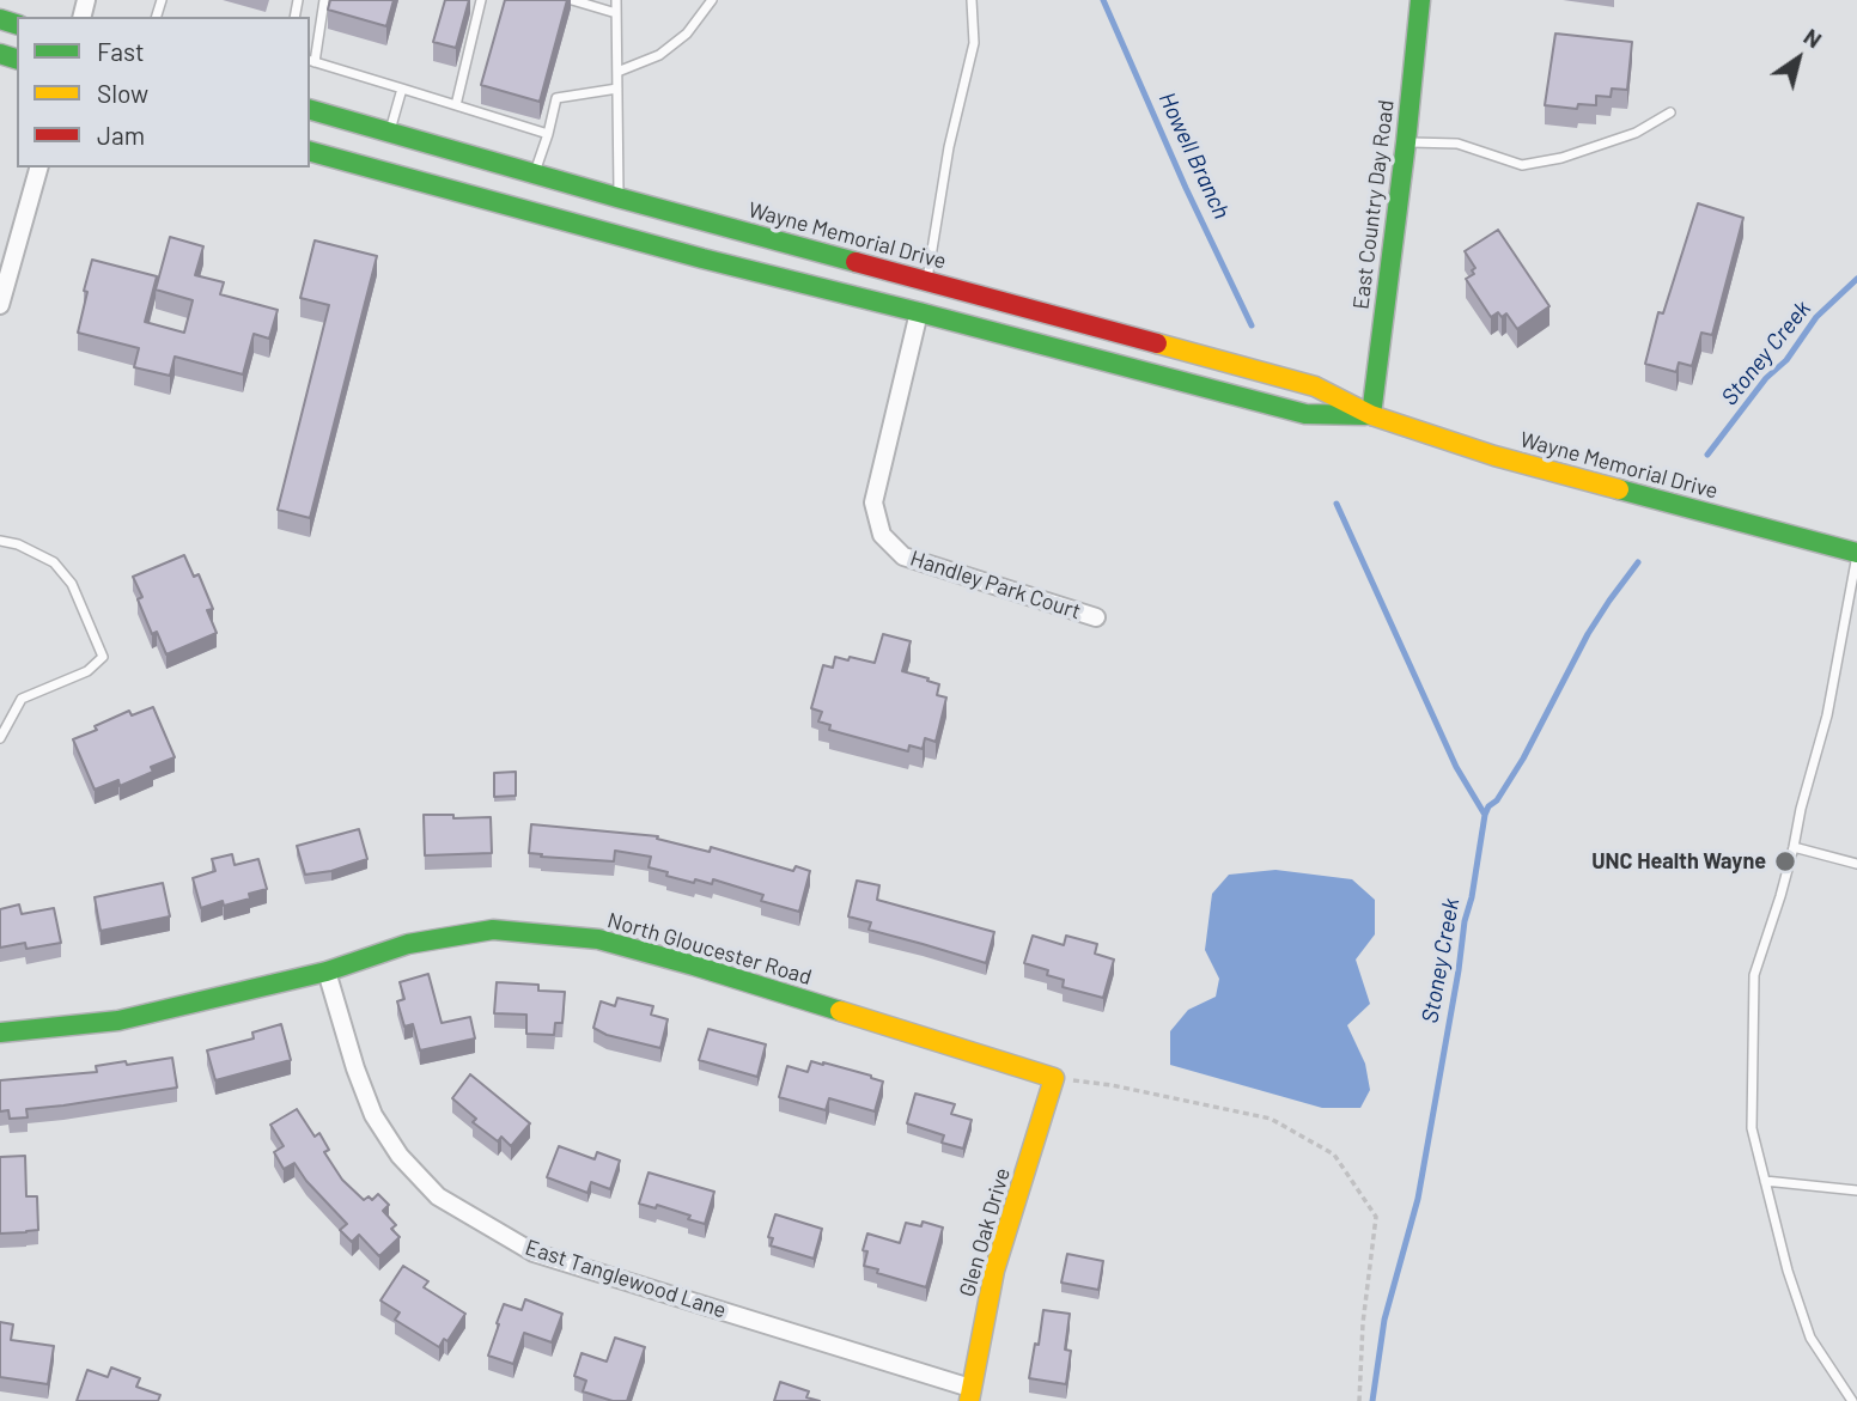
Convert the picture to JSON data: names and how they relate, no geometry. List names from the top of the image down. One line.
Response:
{"streets":{"main road":["East Country Day Road","Wayne Memorial Drive","North Gloucester Road","Glen Oak Drive"],"street":["Handley Park Court","East Tanglewood Lane"]},"crossings":[["East Country Day Road","Wayne Memorial Drive"],["Wayne Memorial Drive","Handley Park Court"],["North Gloucester Road","Glen Oak Drive"],["North Gloucester Road","East Tanglewood Lane"],["Glen Oak Drive","East Tanglewood Lane"]],"water":["Howell Branch","Stoney Creek"],"places":["UNC Health Wayne"],"legend":["Fast","Slow","Jam"],"north":"top right"}
